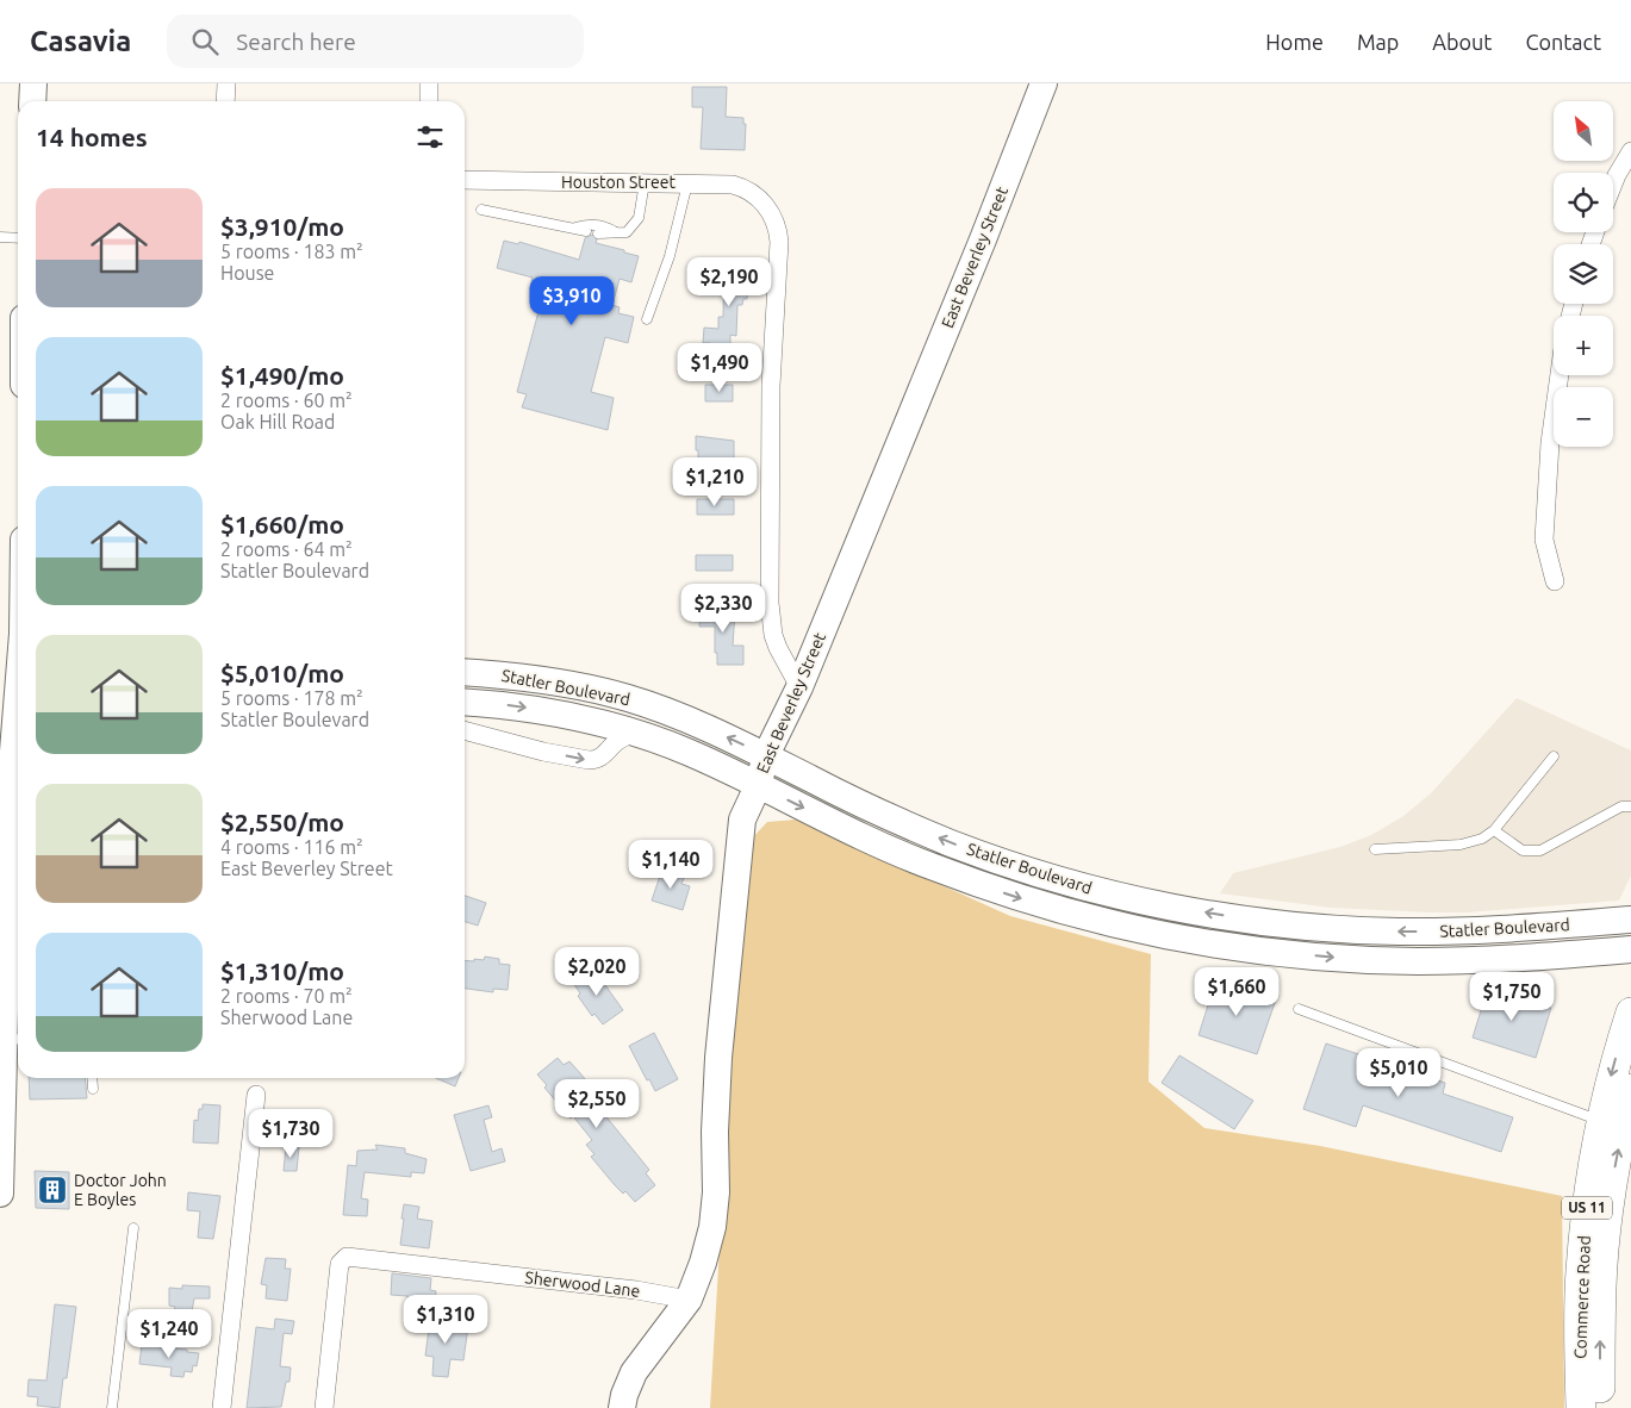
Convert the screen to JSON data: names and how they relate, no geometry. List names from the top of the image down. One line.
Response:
{"streets":{"main road":["East Beverley Street","Statler Boulevard","US 11","Commerce Road"],"street":["Houston Street","Sherwood Lane"]},"crossings":[["Houston Street","East Beverley Street"],["East Beverley Street","Statler Boulevard"],["East Beverley Street","Sherwood Lane"]],"places":{"building":["Doctor John E Boyles"]},"north":"top left","page":{"header":"Casavia","search":"Search here","nav":["Home","Map","About","Contact"],"map_buttons":["+","−"],"heading":"14 homes","list":[{"name":"$3,910/mo","note":"5 rooms · 183 m² · House"},{"name":"$1,490/mo","note":"2 rooms · 60 m² · Oak Hill Road"},{"name":"$1,660/mo","note":"2 rooms · 64 m² · Statler Boulevard"},{"name":"$5,010/mo","note":"5 rooms · 178 m² · Statler Boulevard"},{"name":"$2,550/mo","note":"4 rooms · 116 m² · East Beverley Street"},{"name":"$1,310/mo","note":"2 rooms · 70 m² · Sherwood Lane"}],"price":["$2,190","$3,910","$1,490","$1,210","$2,330","$1,140","$2,020","$1,660","$1,750","$5,010","$2,550","$1,730","$1,310","$1,240"]}}
